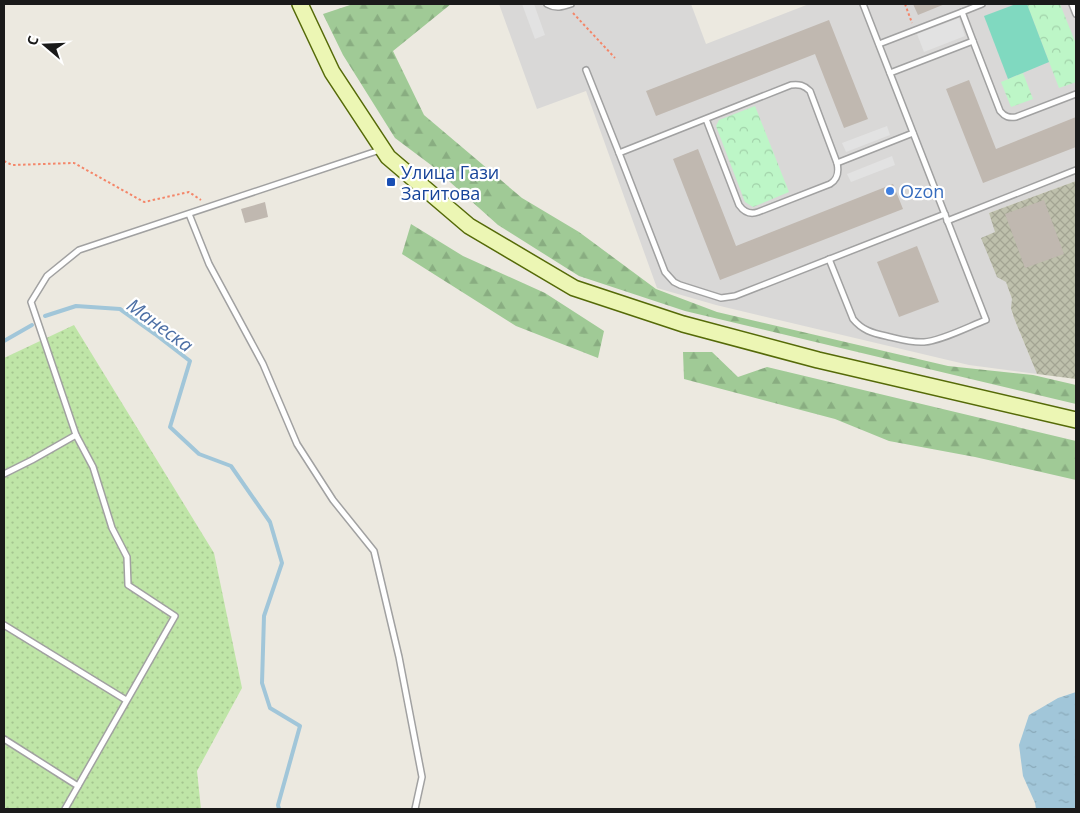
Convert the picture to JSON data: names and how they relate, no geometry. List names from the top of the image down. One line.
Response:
{"water":["Манеска"],"places":{"transit":["Улица Гази Загитова"],"other":["Ozon"]},"north":"left"}
